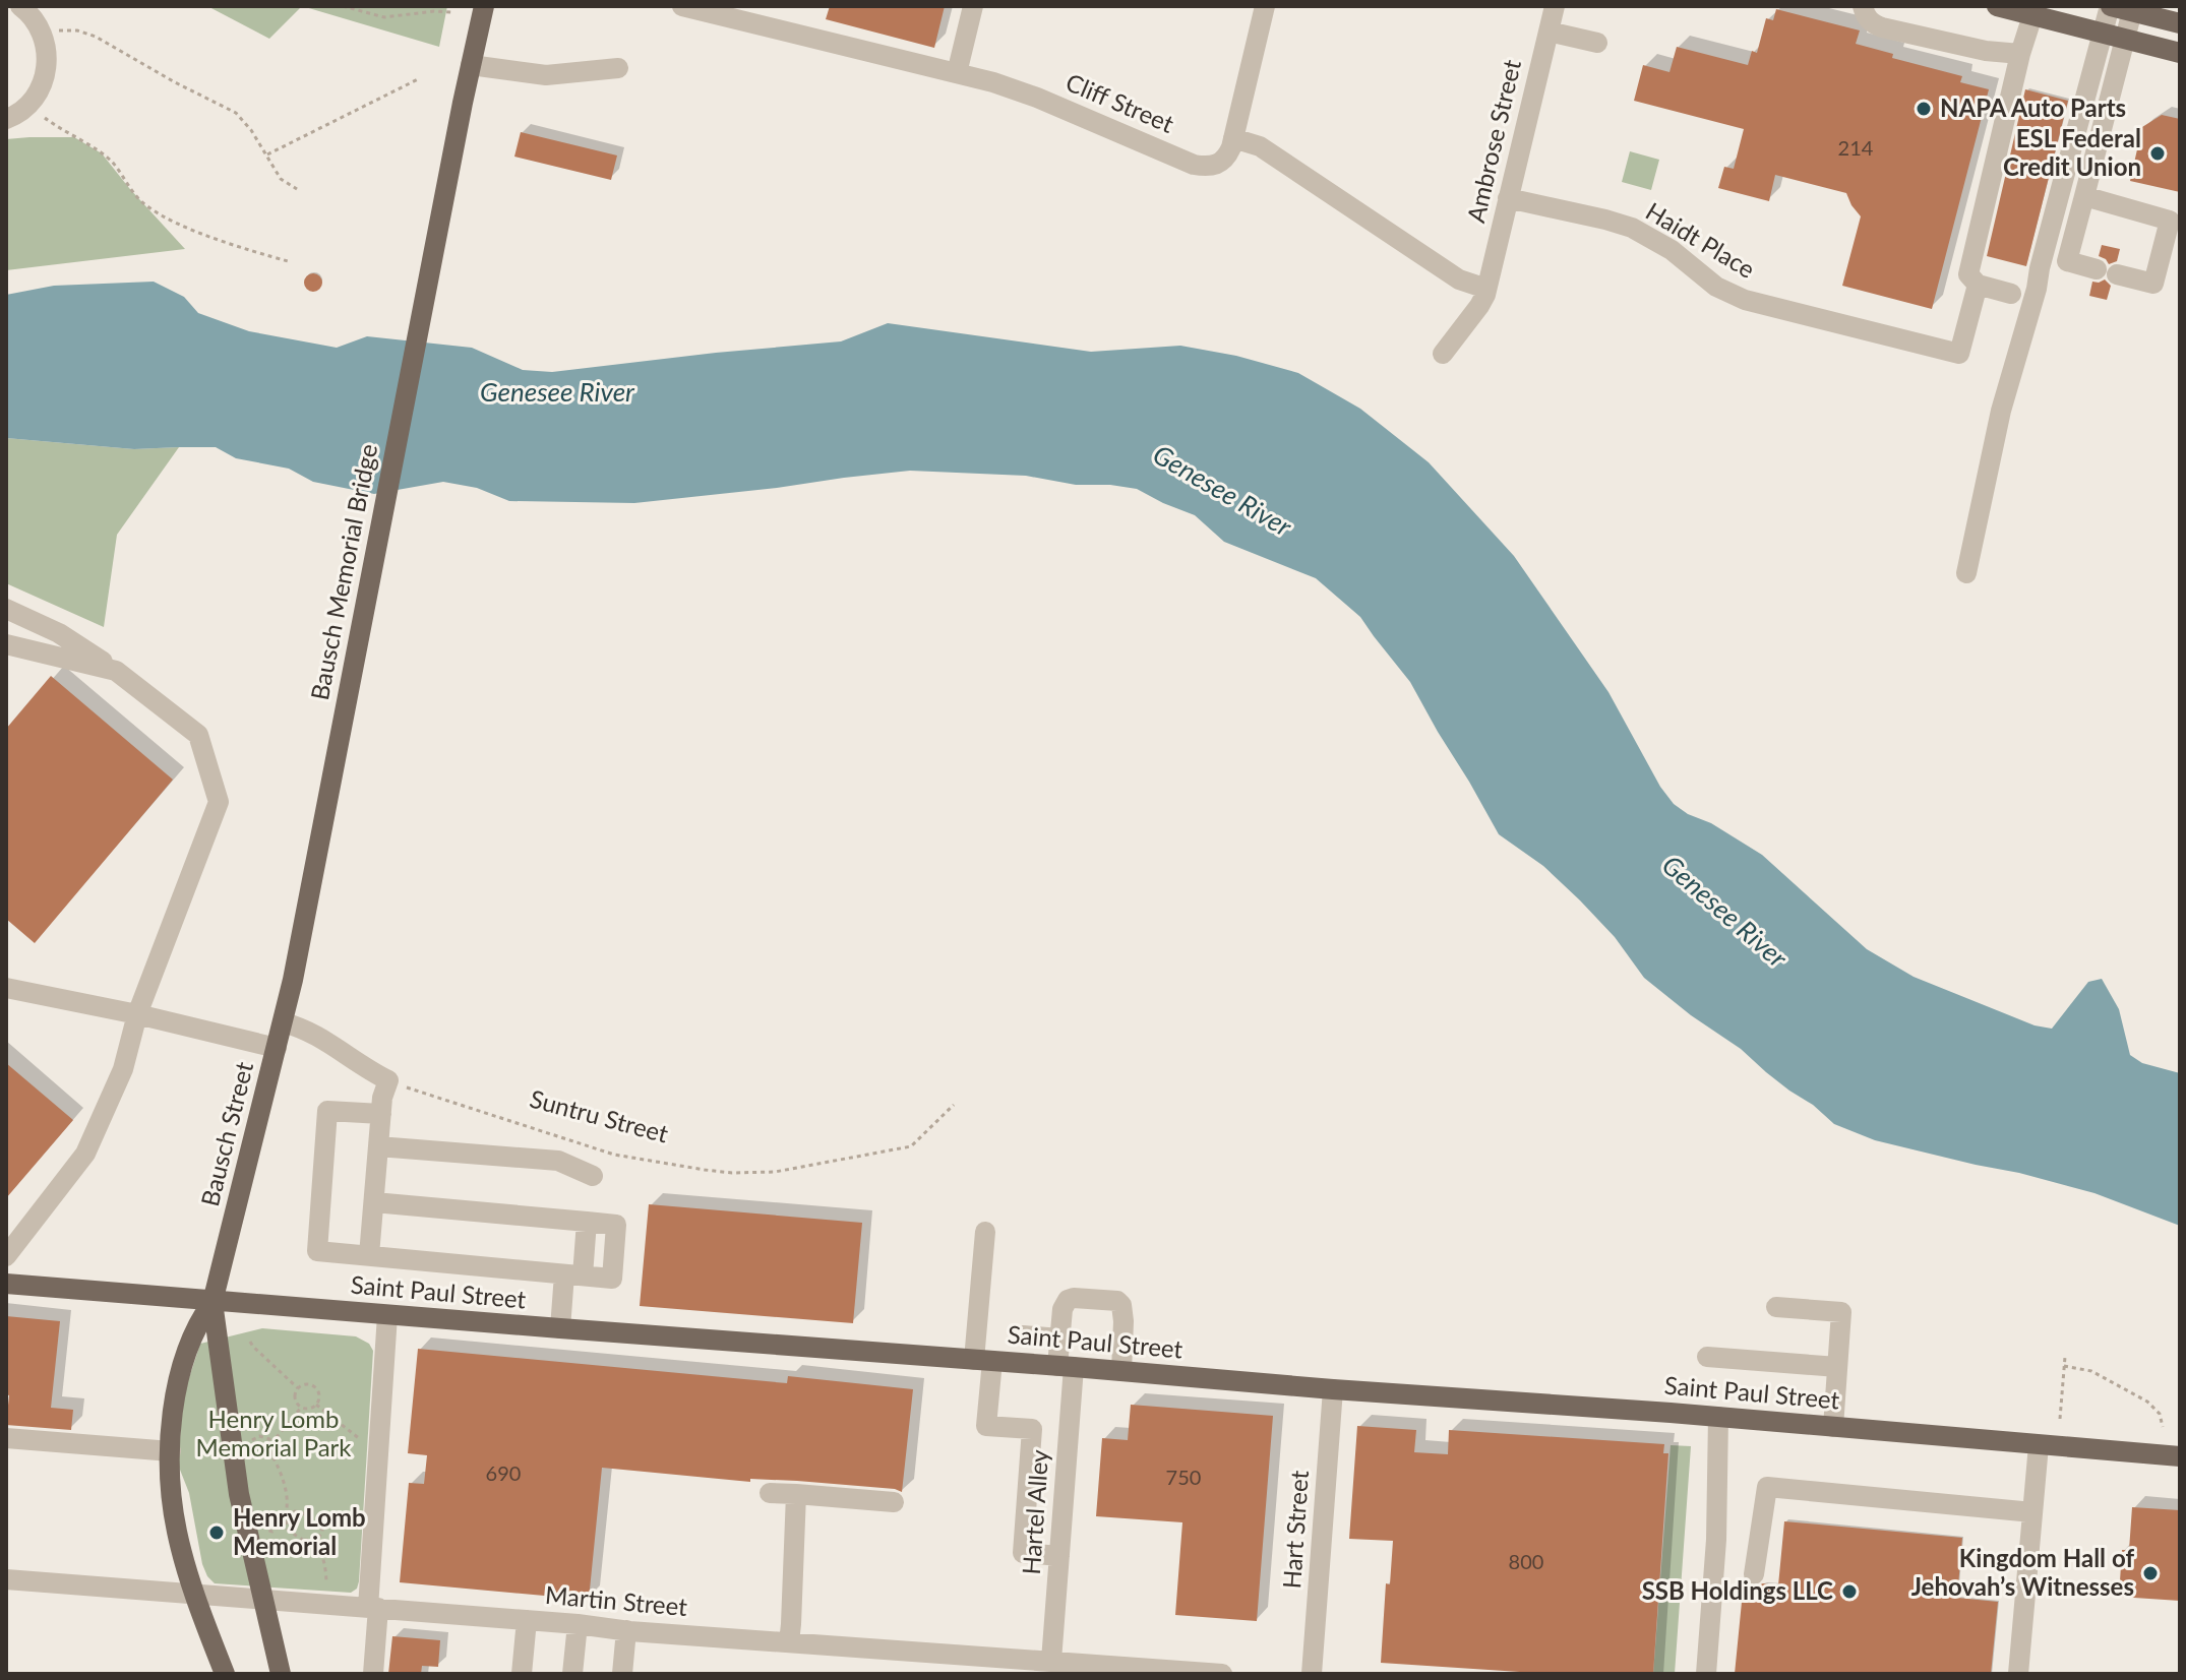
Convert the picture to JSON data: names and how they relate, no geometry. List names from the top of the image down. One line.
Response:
{"streets":{"main road":["Bausch Memorial Bridge","Bausch Street","Saint Paul Street"],"street":["Cliff Street","Ambrose Street","Haidt Place","Hartel Alley","Hart Street","Martin Street"],"path":["Suntru Street"]},"crossings":[["Ambrose Street","Haidt Place"],["Bausch Memorial Bridge","Bausch Street"],["Bausch Street","Saint Paul Street"],["Saint Paul Street","Hartel Alley"],["Saint Paul Street","Hart Street"],["Hartel Alley","Martin Street"]],"water":["Genesee River"],"parks":["Henry Lomb Memorial Park"],"places":["NAPA Auto Parts","ESL Federal Credit Union","Henry Lomb Memorial","Kingdom Hall of Jehovah’s Witnesses","SSB Holdings LLC"],"house_numbers":["214","690","750","800"]}
